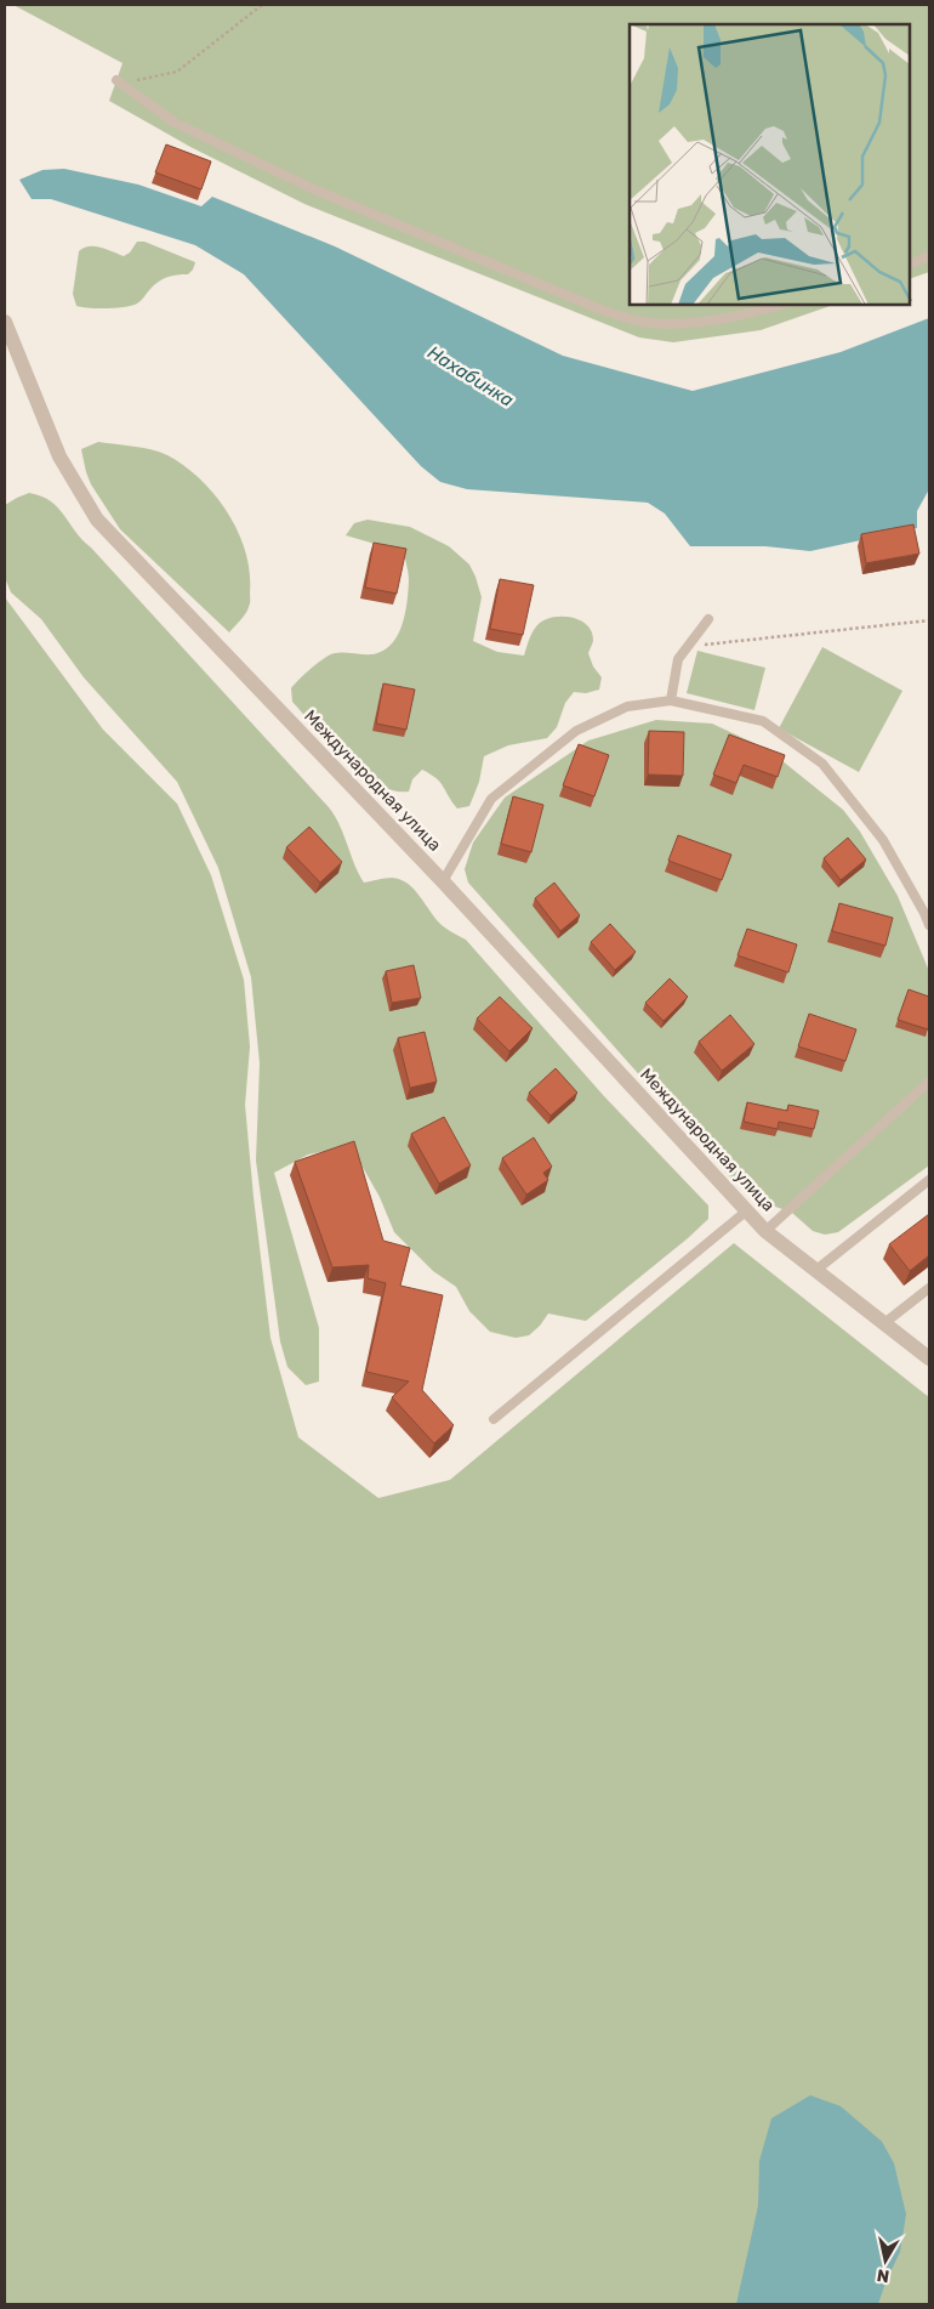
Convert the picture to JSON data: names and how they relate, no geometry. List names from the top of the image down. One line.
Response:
{"streets":{"street":["Международная улица"]},"water":["Нахабинка"],"north":"bottom"}
